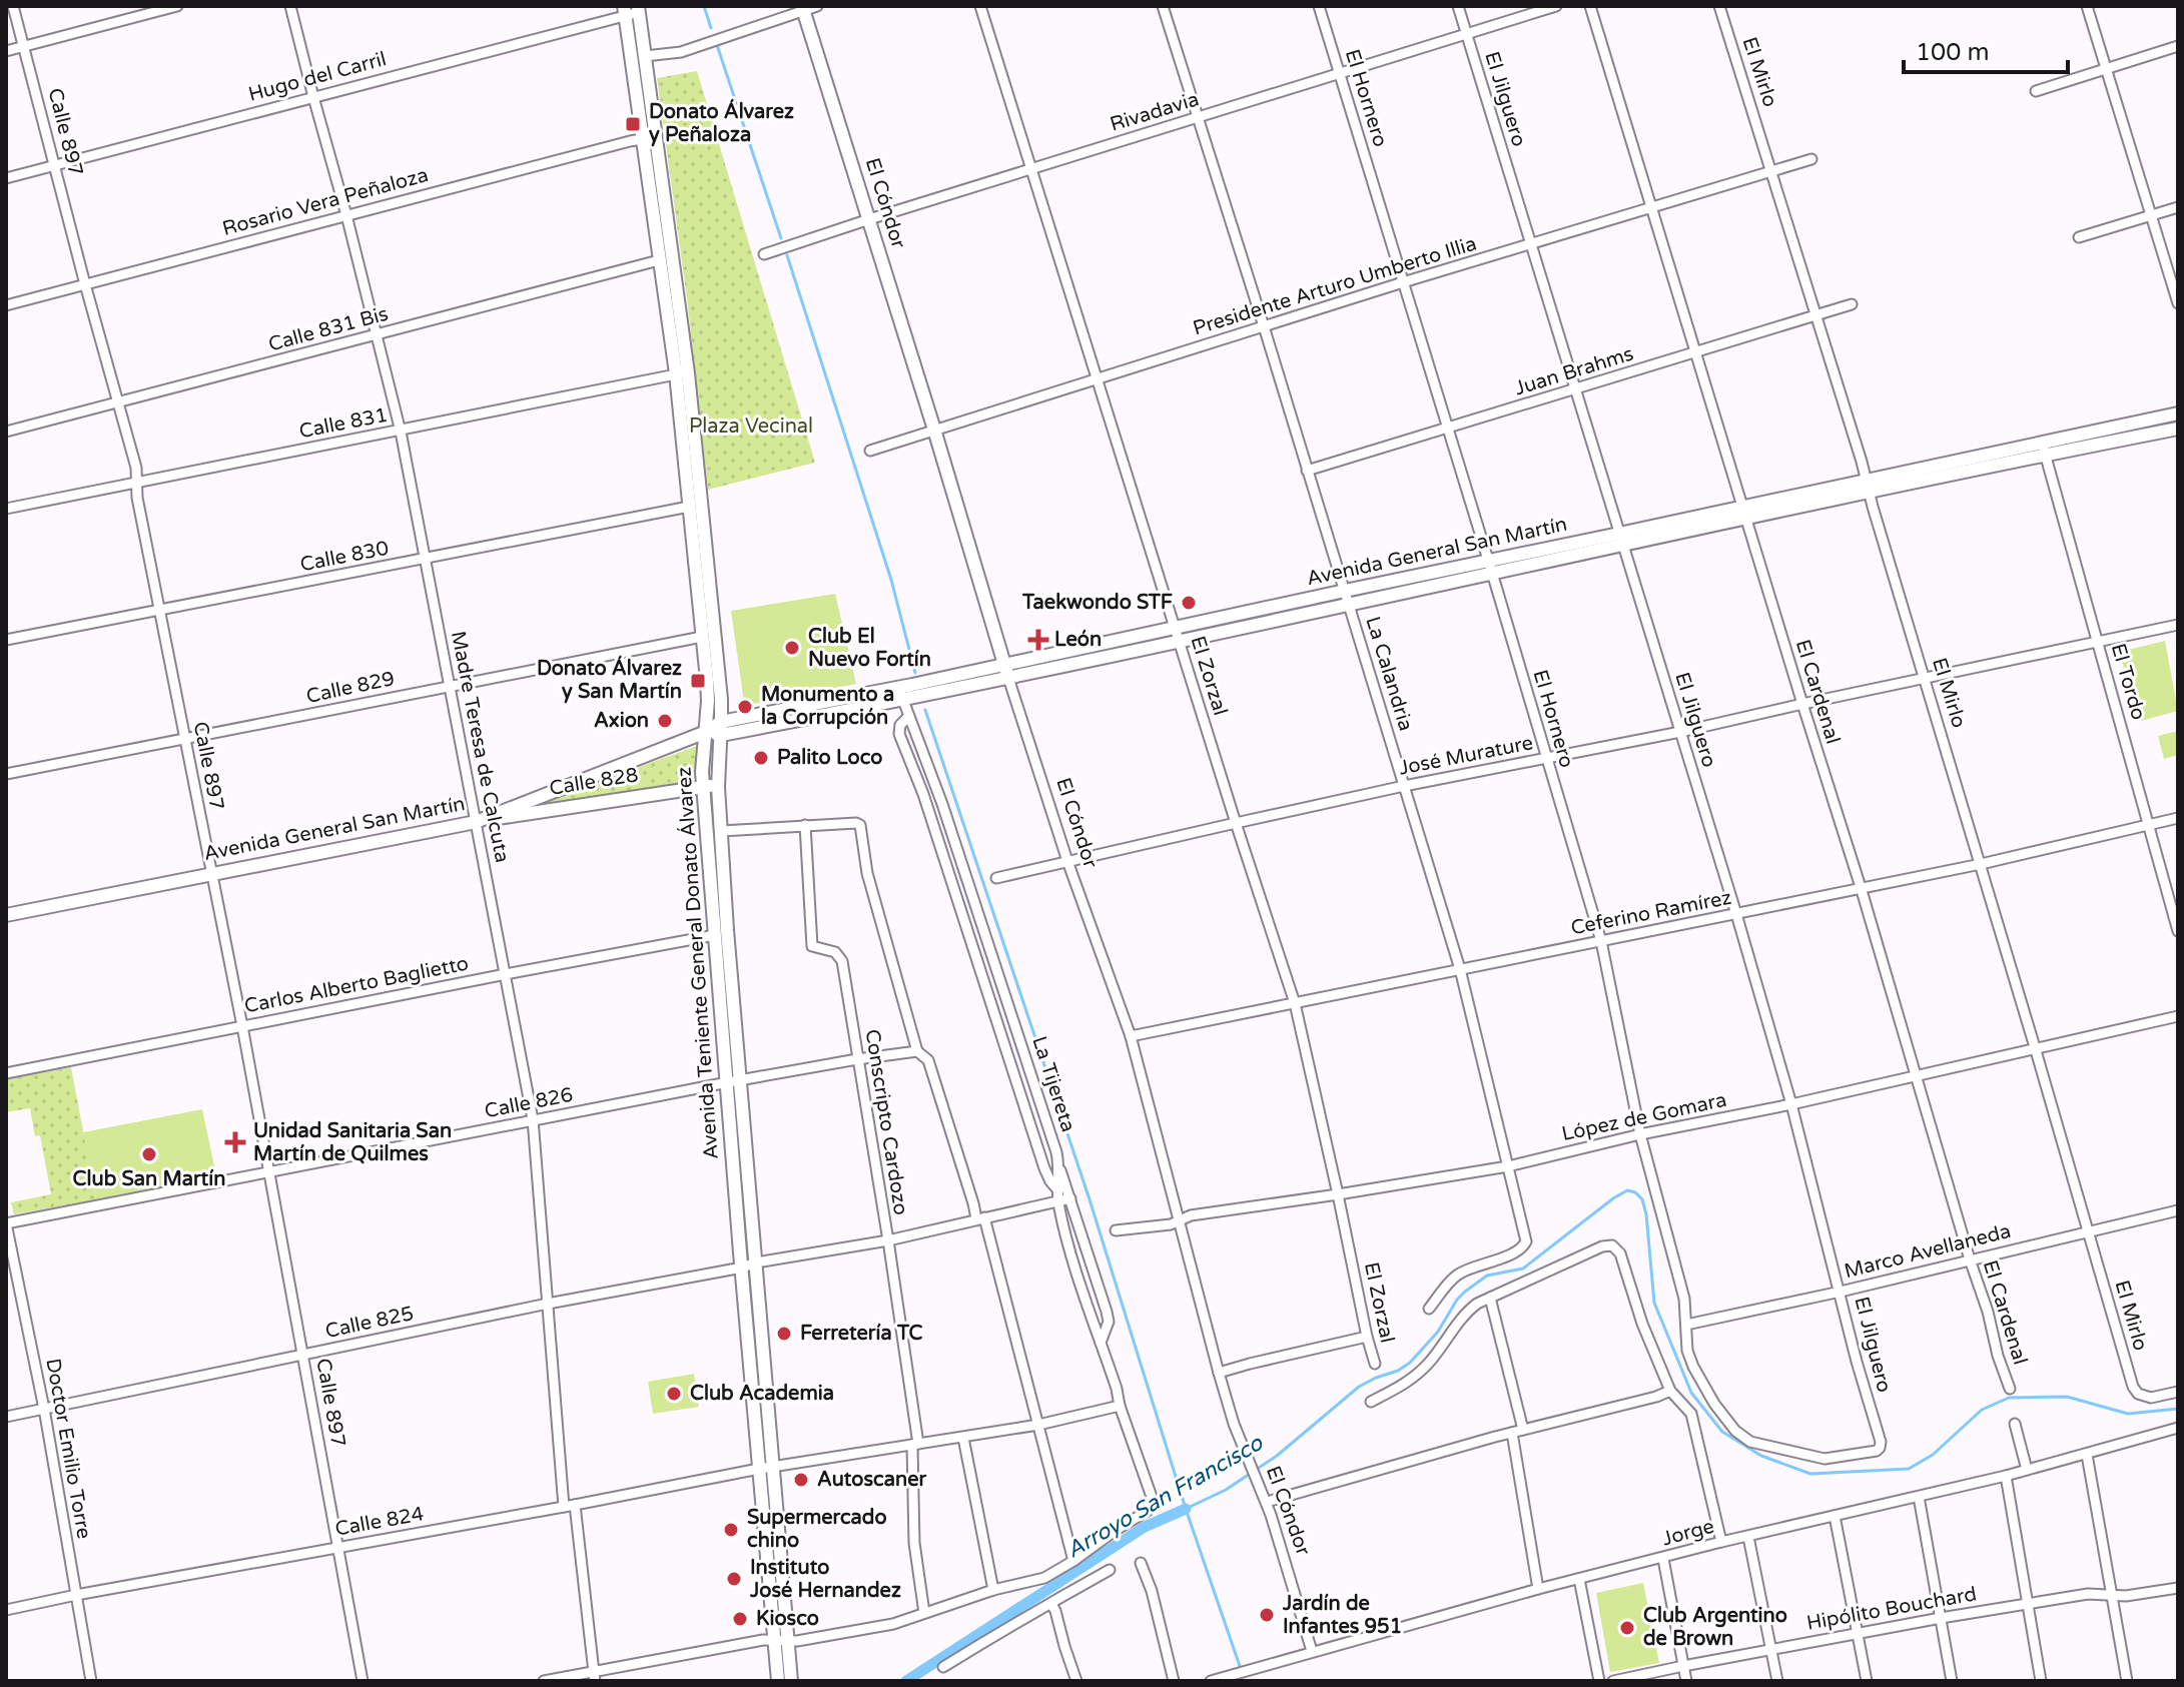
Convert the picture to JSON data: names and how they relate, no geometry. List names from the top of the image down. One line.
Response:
{"streets":{"main road":["El Cóndor","Avenida General San Martín","Calle 828","Avenida Teniente General Donato Álvarez"],"street":["El Mirlo","Hugo del Carril","El Hornero","El Jilguero","Rivadavia","Calle 897","Rosario Vera Peñaloza","Presidente Arturo Umberto Illia","Calle 831 Bis","Juan Brahms","Calle 831","Calle 830","La Calandria","El Zorzal","El Tordo","Calle 829","El Cardenal","Madre Teresa de Calcuta","José Murature","Ceferino Ramírez","Carlos Alberto Baglietto","La Tijereta","Calle 826","López de Gomara","Conscripto Cardozo","Marco Avellaneda","Calle 825","Doctor Emilio Torre","Calle 824","Jorge","Hipólito Bouchard"]},"crossings":[["El Mirlo","Presidente Arturo Umberto Illia"],["El Mirlo","Juan Brahms"],["El Mirlo","Avenida General San Martín"],["El Mirlo","José Murature"],["El Mirlo","Ceferino Ramírez"],["El Mirlo","López de Gomara"],["El Mirlo","Marco Avellaneda"],["Hugo del Carril","Calle 897"],["Hugo del Carril","Madre Teresa de Calcuta"],["Hugo del Carril","Avenida Teniente General Donato Álvarez"],["El Hornero","El Jilguero"],["El Hornero","Rivadavia"],["El Hornero","Presidente Arturo Umberto Illia"],["El Hornero","Juan Brahms"],["El Hornero","Avenida General San Martín"],["El Hornero","José Murature"],["El Hornero","Ceferino Ramírez"],["El Hornero","López de Gomara"],["El Hornero","Marco Avellaneda"],["El Jilguero","Rivadavia"],["El Jilguero","Presidente Arturo Umberto Illia"],["El Jilguero","Juan Brahms"],["El Jilguero","Avenida General San Martín"],["El Jilguero","José Murature"],["El Jilguero","Ceferino Ramírez"],["El Jilguero","López de Gomara"],["El Jilguero","Marco Avellaneda"],["Rivadavia","El Cóndor"],["Rivadavia","La Calandria"],["Rivadavia","El Zorzal"],["Calle 897","Rosario Vera Peñaloza"],["Calle 897","Calle 831 Bis"],["Calle 897","Calle 831"],["Calle 897","Avenida General San Martín"],["Calle 897","Calle 830"],["Calle 897","Calle 829"],["Calle 897","Carlos Alberto Baglietto"],["Calle 897","Calle 826"],["Calle 897","Calle 825"],["Calle 897","Calle 824"],["Rosario Vera Peñaloza","Madre Teresa de Calcuta"],["Rosario Vera Peñaloza","Avenida Teniente General Donato Álvarez"],["El Cóndor","Presidente Arturo Umberto Illia"],["El Cóndor","Avenida General San Martín"],["El Cóndor","José Murature"],["El Cóndor","Ceferino Ramírez"],["El Cóndor","López de Gomara"],["El Cóndor","Jorge"],["Presidente Arturo Umberto Illia","La Calandria"],["Presidente Arturo Umberto Illia","El Zorzal"],["Presidente Arturo Umberto Illia","El Cardenal"],["Calle 831 Bis","Madre Teresa de Calcuta"],["Calle 831 Bis","Avenida Teniente General Donato Álvarez"],["Juan Brahms","La Calandria"],["Juan Brahms","El Cardenal"],["Calle 831","Madre Teresa de Calcuta"],["Calle 831","Avenida Teniente General Donato Álvarez"],["Avenida General San Martín","La Calandria"],["Avenida General San Martín","El Zorzal"],["Avenida General San Martín","El Tordo"],["Avenida General San Martín","El Cardenal"],["Avenida General San Martín","Madre Teresa de Calcuta"],["Avenida General San Martín","Calle 828"],["Avenida General San Martín","Avenida Teniente General Donato Álvarez"],["Avenida General San Martín","La Tijereta"],["Calle 830","Madre Teresa de Calcuta"],["Calle 830","Avenida Teniente General Donato Álvarez"],["La Calandria","José Murature"],["La Calandria","Ceferino Ramírez"],["La Calandria","López de Gomara"],["El Zorzal","José Murature"],["El Zorzal","Ceferino Ramírez"],["El Zorzal","López de Gomara"],["El Tordo","José Murature"],["El Tordo","Ceferino Ramírez"],["Calle 829","Madre Teresa de Calcuta"],["Calle 829","Avenida Teniente General Donato Álvarez"],["El Cardenal","José Murature"],["El Cardenal","Ceferino Ramírez"],["El Cardenal","López de Gomara"],["El Cardenal","Marco Avellaneda"],["Madre Teresa de Calcuta","Calle 828"],["Madre Teresa de Calcuta","Carlos Alberto Baglietto"],["Madre Teresa de Calcuta","Calle 826"],["Madre Teresa de Calcuta","Calle 825"],["Madre Teresa de Calcuta","Calle 824"],["Calle 828","Avenida Teniente General Donato Álvarez"],["Avenida Teniente General Donato Álvarez","Carlos Alberto Baglietto"],["Avenida Teniente General Donato Álvarez","Calle 826"],["Avenida Teniente General Donato Álvarez","Calle 825"],["Avenida Teniente General Donato Álvarez","Calle 824"],["Calle 826","Doctor Emilio Torre"],["Calle 825","Doctor Emilio Torre"],["Doctor Emilio Torre","Calle 824"]],"water":["Arroyo San Francisco"],"parks":["Plaza Vecinal"],"places":{"transit":["Donato Álvarez y Peñaloza","Donato Álvarez y San Martín"],"other":["Taekwondo STF","Club El Nuevo Fortín","Monumento a la Corrupción","Axion","Palito Loco","Club San Martín","Ferretería TC","Club Academia","Autoscaner","Supermercado chino","Instituto José Hernandez","Jardín de Infantes 951","Kiosco","Club Argentino de Brown"],"health":["León","Unidad Sanitaria San Martín de Quilmes"]},"scale_bar":"100 m"}
